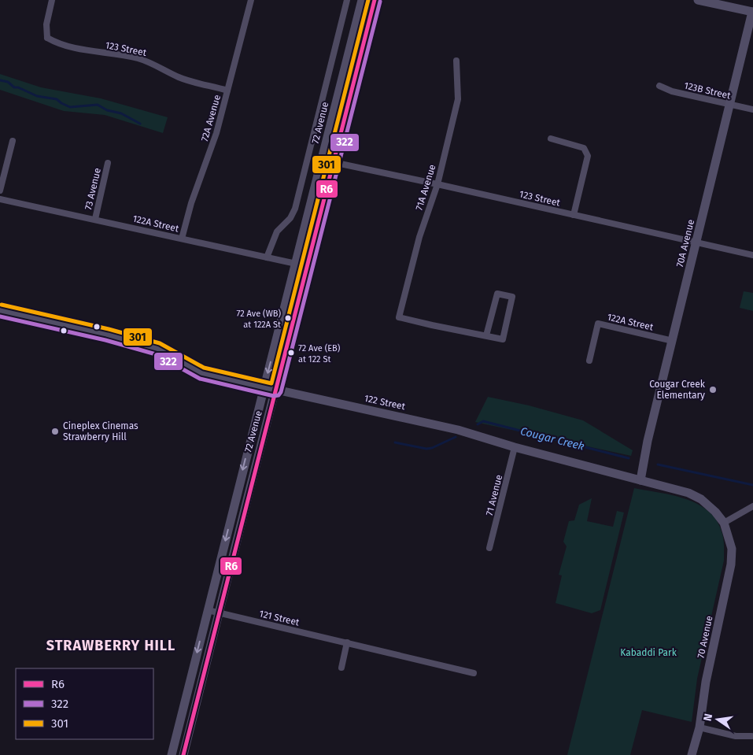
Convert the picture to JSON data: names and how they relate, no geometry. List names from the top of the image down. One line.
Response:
{"streets":{"main road":["72 Avenue","70A Avenue","122 Street","70 Avenue"],"street":["123 Street","123B Street","72A Avenue","71A Avenue","73 Avenue","122A Street","71 Avenue","121 Street"]},"crossings":[["123 Street","72A Avenue"],["123 Street","72 Avenue"],["123 Street","71A Avenue"],["123 Street","70A Avenue"],["123B Street","70A Avenue"],["72A Avenue","122A Street"],["72 Avenue","122A Street"],["72 Avenue","122 Street"],["72 Avenue","121 Street"],["73 Avenue","122A Street"],["122A Street","70A Avenue"],["70A Avenue","122 Street"],["122 Street","71 Avenue"],["122 Street","70 Avenue"]],"districts":["STRAWBERRY HILL"],"water":["Cougar Creek"],"parks":["Kabaddi Park"],"places":["72 Ave (WB) at 122A St","72 Ave (EB) at 122 St","Cougar Creek Elementary","Cineplex Cinemas Strawberry Hill"],"lines":["transit line R6","transit line 301","transit line 322"],"legend":["R6","322","301"],"north":"left"}
